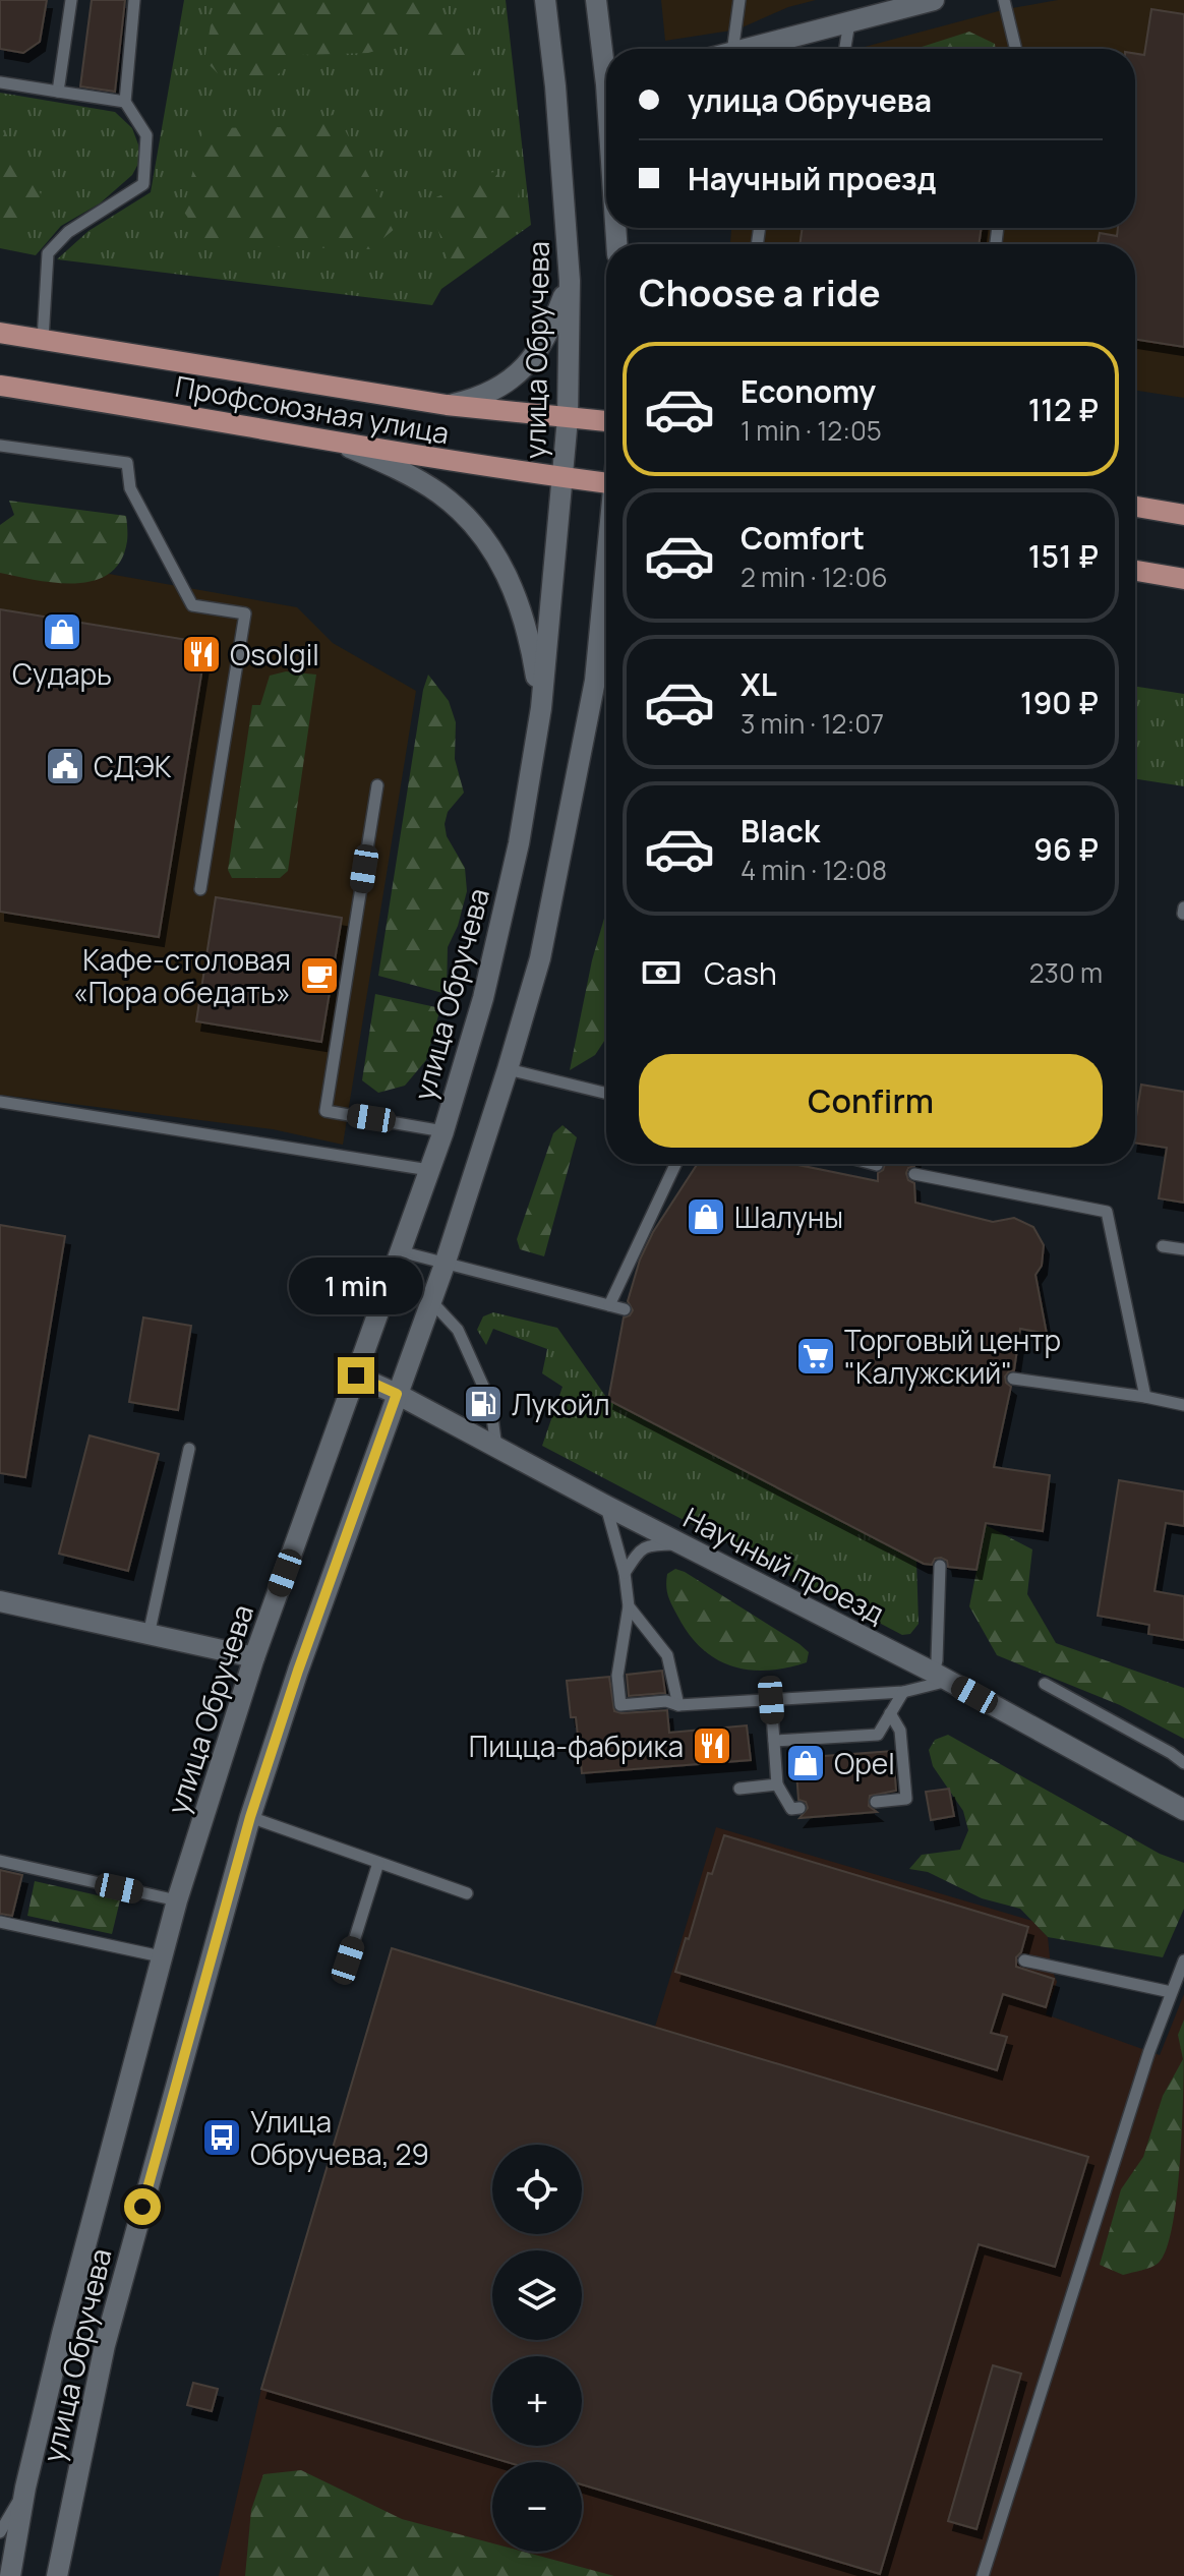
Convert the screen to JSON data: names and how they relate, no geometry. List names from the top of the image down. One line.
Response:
{"streets":{"main road":["улица Обручева","Профсоюзная улица","Научный проезд"]},"crossings":[["улица Обручева","Профсоюзная улица"],["улица Обручева","Научный проезд"]],"places":{"shop":["Сударь","Шалуны","Opel"],"restaurant":["Osolgil","Пицца-фабрика"],"public building":["СДЭК"],"cafe":["Кафе-столовая «Пора обедать»"],"supermarket":["Торговый центр \"Калужский\""],"fuel station":["Лукойл"],"bus stop":["Улица Обручева, 29"]},"page":{"banner":["улица Обручева","Научный проезд"],"heading":"Choose a ride","list":[{"name":"Economy","note":"1 min · 12:05","value":"112 ₽"},{"name":"Comfort","note":"2 min · 12:06","value":"151 ₽"},{"name":"XL","note":"3 min · 12:07","value":"190 ₽"},{"name":"Black","note":"4 min · 12:08","value":"96 ₽"}],"pay":["Cash","230 m"],"buttons":"Confirm","bubble":"1 min","map_buttons":["+","−"]}}
